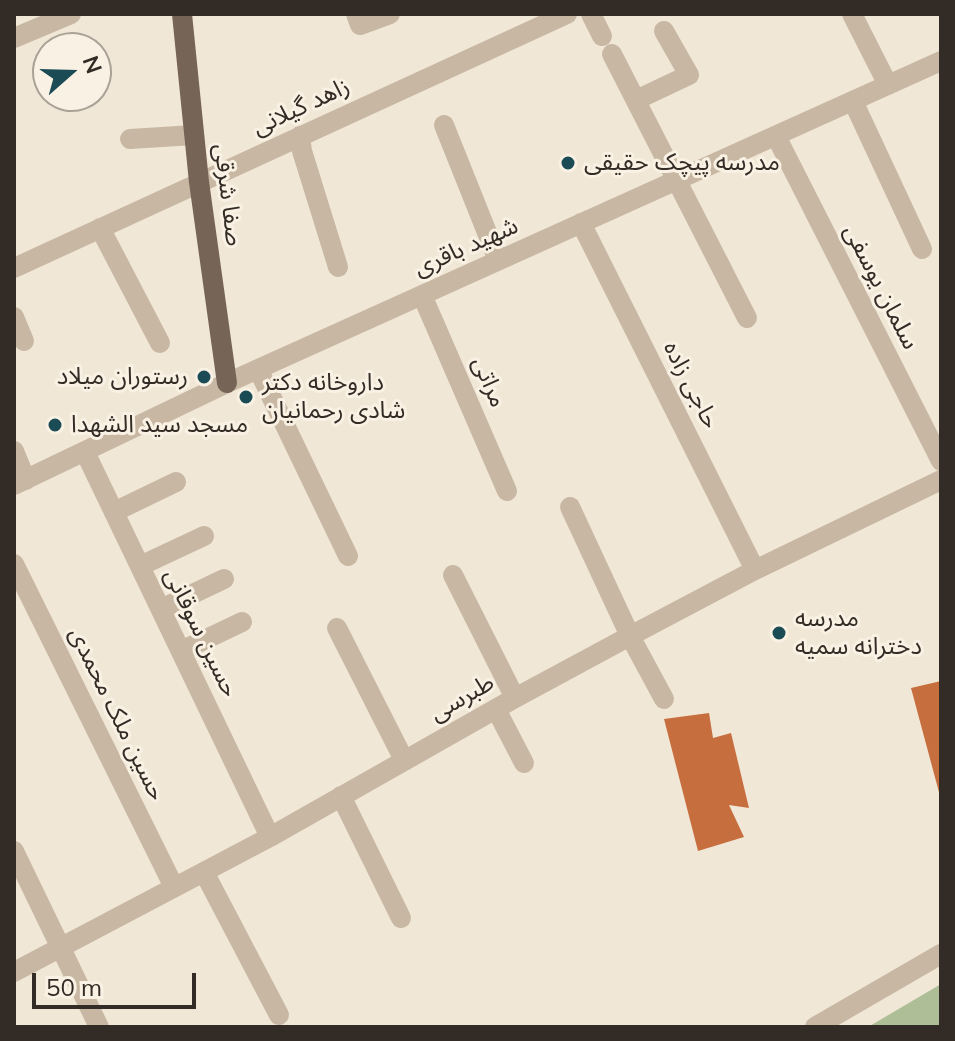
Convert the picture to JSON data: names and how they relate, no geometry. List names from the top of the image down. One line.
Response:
{"streets":{"main road":["صفا شرقی"],"street":["زاهد گیلانی","شهید باقری","سلمان یوسفی","مراتی","حاجی زاده","حسین سوقانی","طبرسی","حسین ملک محمدی"]},"crossings":[["زاهد گیلانی","صفا شرقی"],["صفا شرقی","شهید باقری"],["شهید باقری","سلمان یوسفی"],["شهید باقری","مراتی"],["شهید باقری","حاجی زاده"],["شهید باقری","حسین سوقانی"],["حاجی زاده","طبرسی"],["حسین سوقانی","طبرسی"],["طبرسی","حسین ملک محمدی"]],"places":["مدرسه پیچک حقیقی","رستوران میلاد","داروخانه دکتر شادی رحمانیان","مسجد سید الشهدا","مدرسه دخترانه سمیه"],"scale_bar":"50 m","north":"right"}
